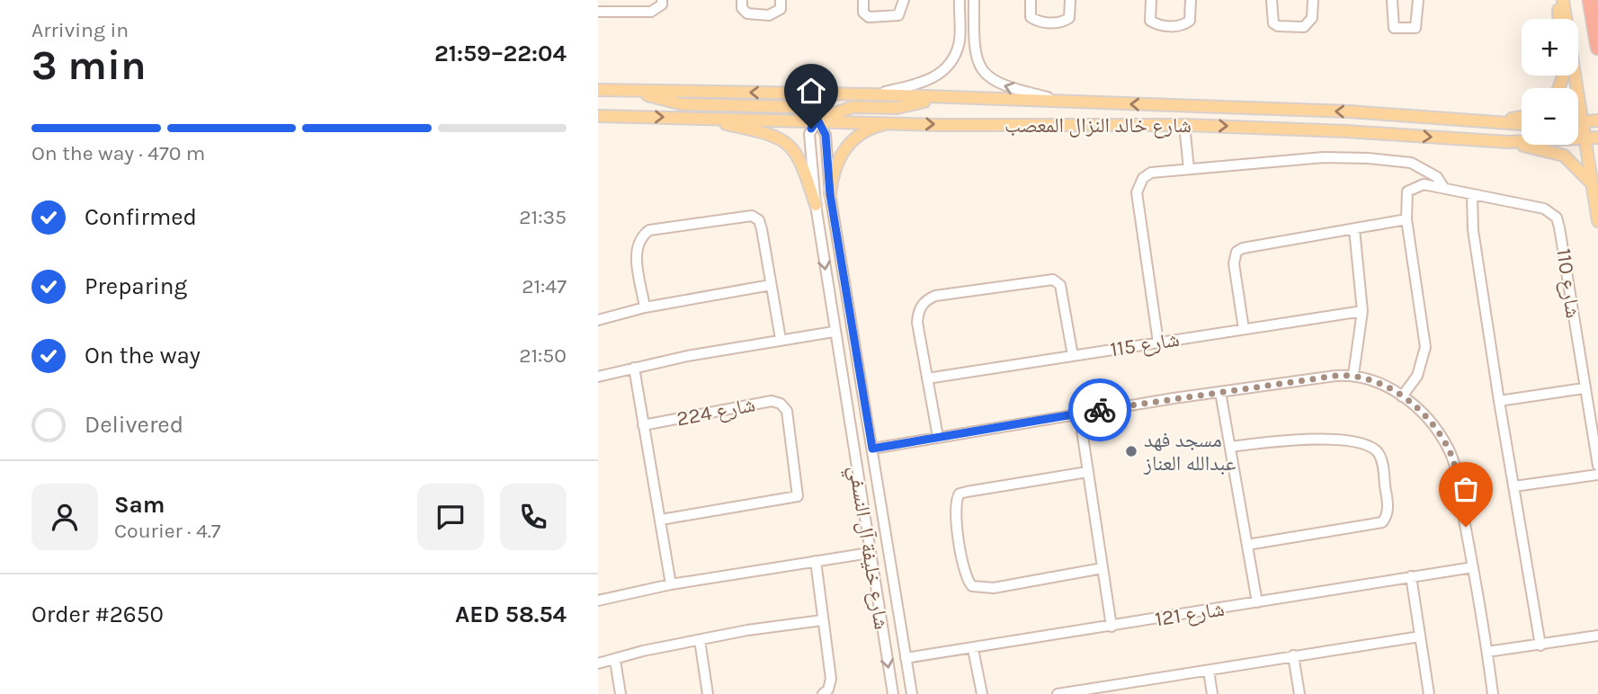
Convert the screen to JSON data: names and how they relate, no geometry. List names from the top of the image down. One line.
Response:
{"streets":{"main road":["شارع خالد النزال المعصب"],"street":["شارع 110","شارع 115","شارع 224","شارع خليفة آل النسفي","شارع 121"]},"crossings":[["شارع خالد النزال المعصب","شارع خليفة آل النسفي"],["شارع 110","شارع 115"],["شارع خليفة آل النسفي","شارع 121"]],"places":["مسجد فهد عبدالله العناز"],"page":{"heading":["3 min","Arriving in","21:59–22:04"],"panel":["Sam","Courier · 4.7","Order #2650","AED 58.54"],"map_buttons":["+","−"],"bar":"On the way · 470 m","list":[["Confirmed","21:35"],["Preparing","21:47"],["On the way","21:50"],"Delivered"]}}
